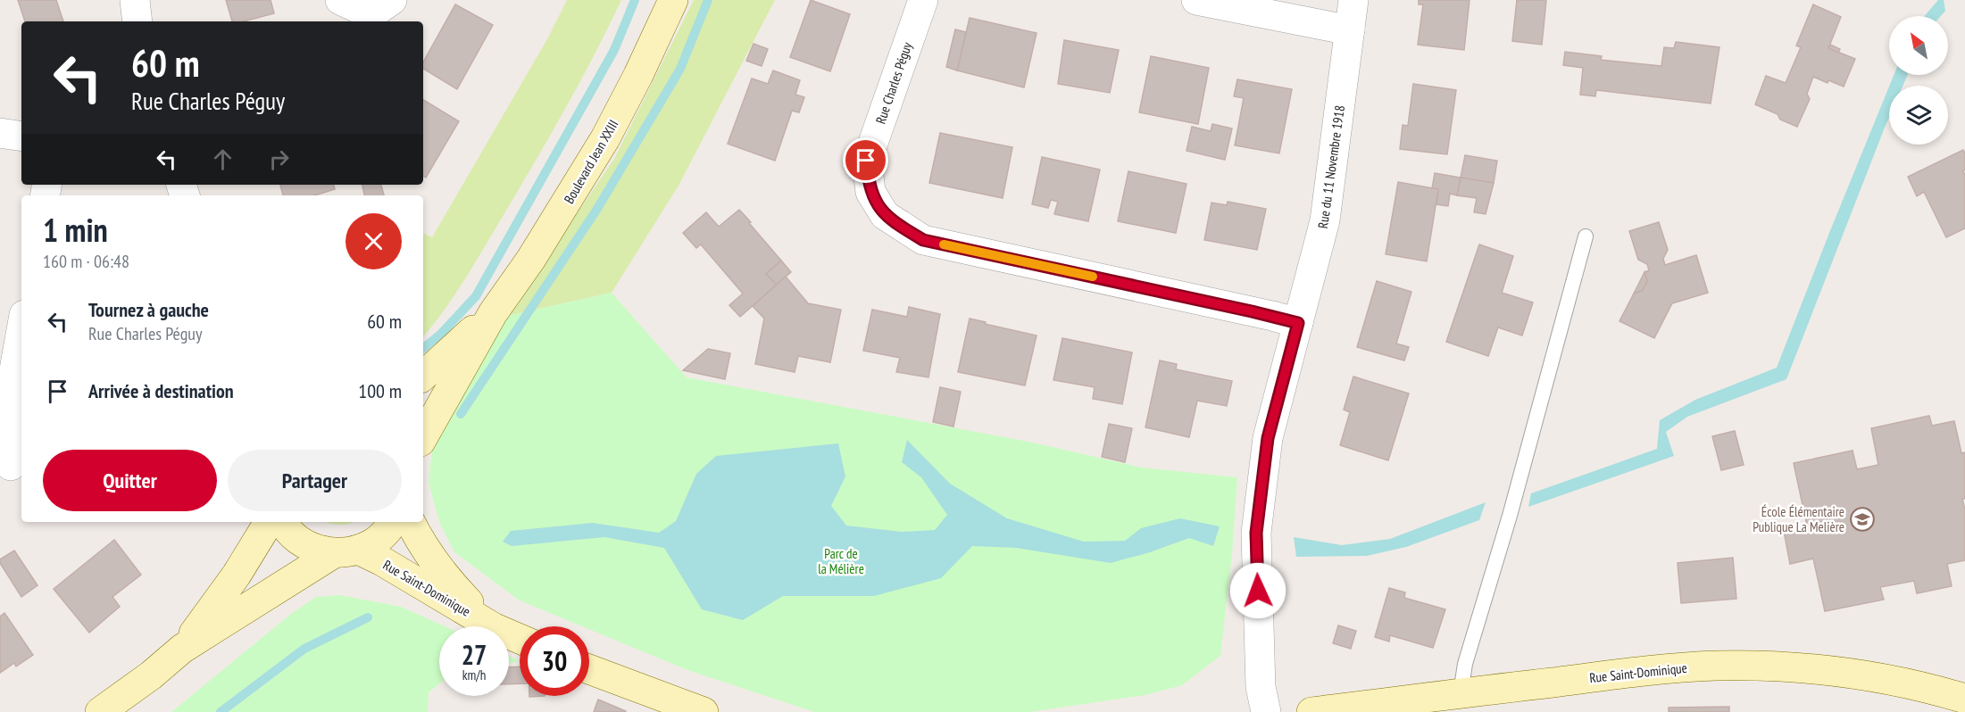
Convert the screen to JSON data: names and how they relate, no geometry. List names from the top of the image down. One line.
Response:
{"streets":{"main road":["Boulevard Jean XXIII","Rue Saint-Dominique"],"street":["Rue Charles Péguy","Rue du 11 Novembre 1918"]},"crossings":[["Rue Charles Péguy","Rue du 11 Novembre 1918"]],"parks":["Parc de la Mélière"],"places":{"school or university":["École Élémentaire Publique La Melière"]},"north":"top left","page":{"turn":["60 m","Rue Charles Péguy"],"heading":["1 min","160 m · 06:48"],"list":[{"name":"Tournez à gauche","note":"Rue Charles Péguy","value":"60 m"},{"name":"Arrivée à destination","value":"100 m"}],"buttons":["Quitter","Partager"],"speed":"27 km/h","limit":"30"}}
